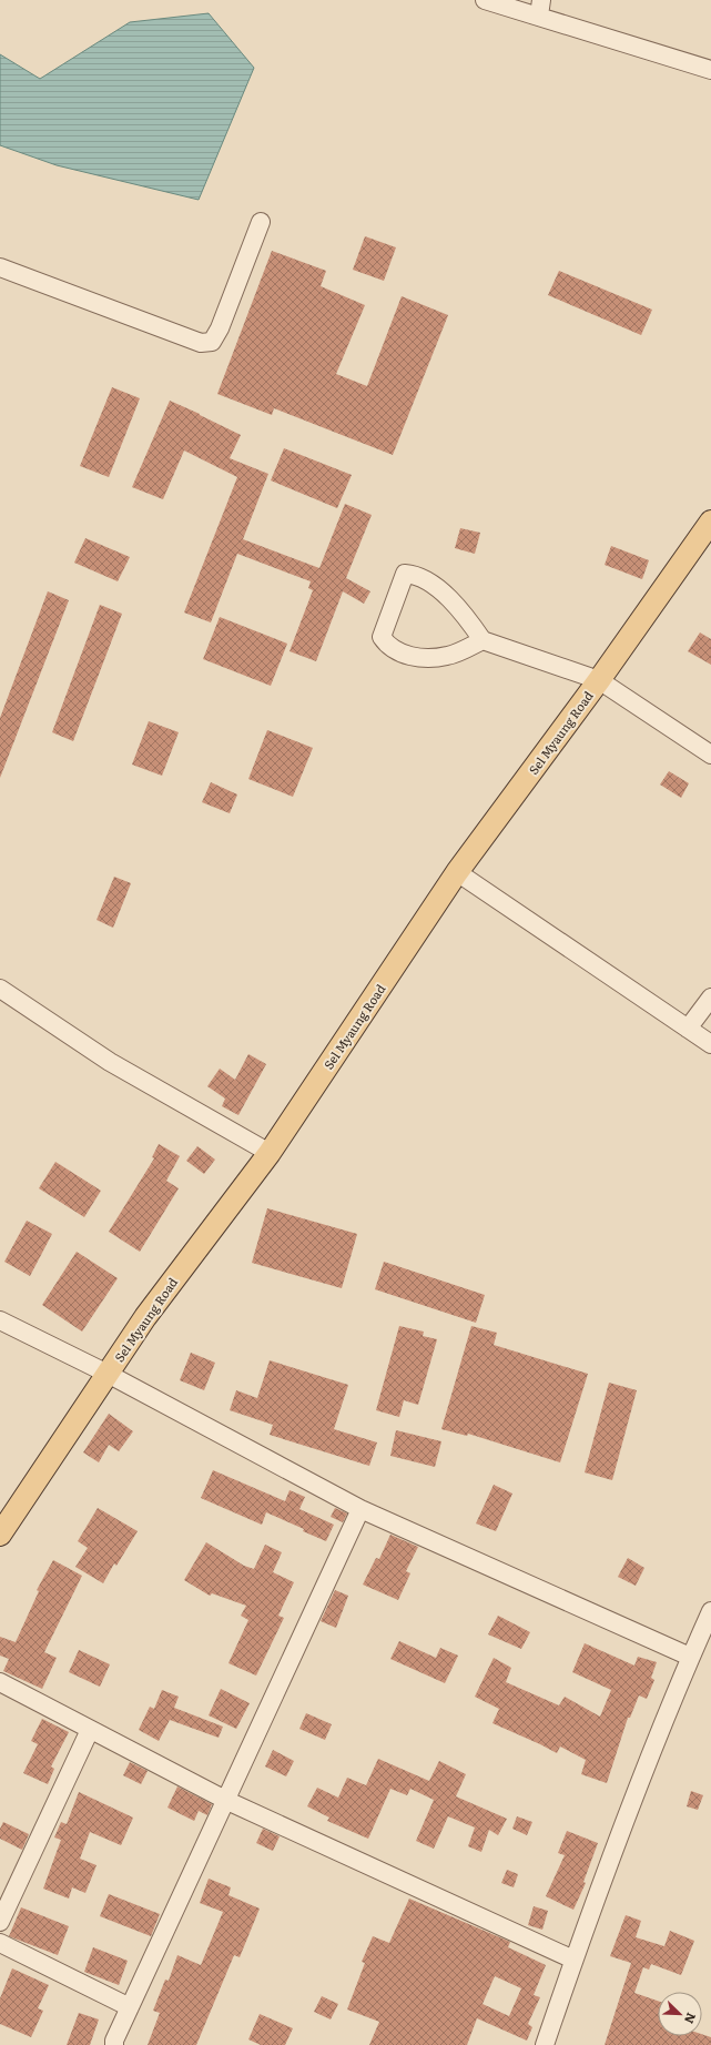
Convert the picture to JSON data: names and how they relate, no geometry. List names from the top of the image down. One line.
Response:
{"streets":{"main road":["Sel Myaung Road"]},"north":"bottom right"}
